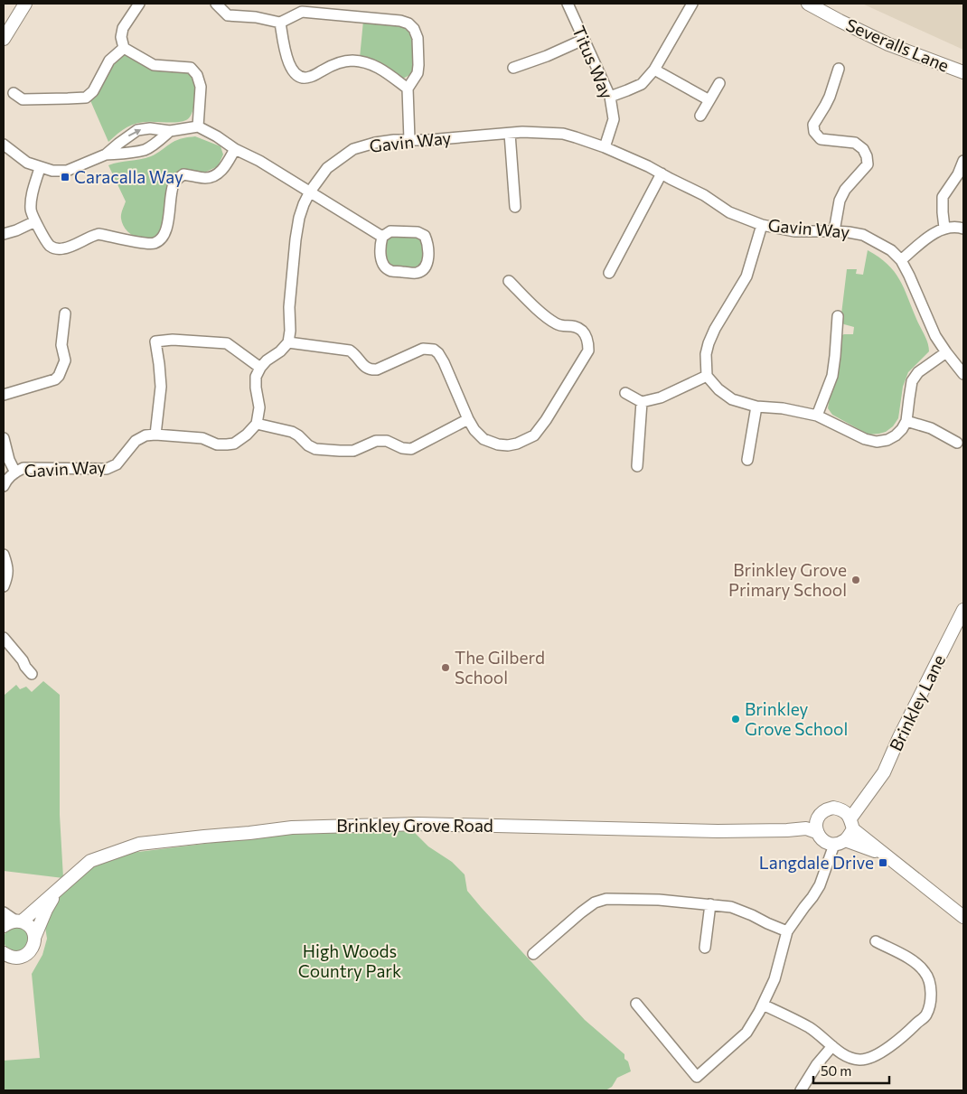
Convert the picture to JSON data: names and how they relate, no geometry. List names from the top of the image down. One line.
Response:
{"streets":{"street":["Severalls Lane","Titus Way","Gavin Way","Brinkley Lane","Brinkley Grove Road"]},"crossings":[["Titus Way","Gavin Way"],["Brinkley Lane","Brinkley Grove Road"]],"parks":["High Woods Country Park"],"places":{"transit":["Caracalla Way","Langdale Drive"],"other":["Brinkley Grove Primary School","The Gilberd School","Brinkley Grove School"]},"scale_bar":"50 m"}
